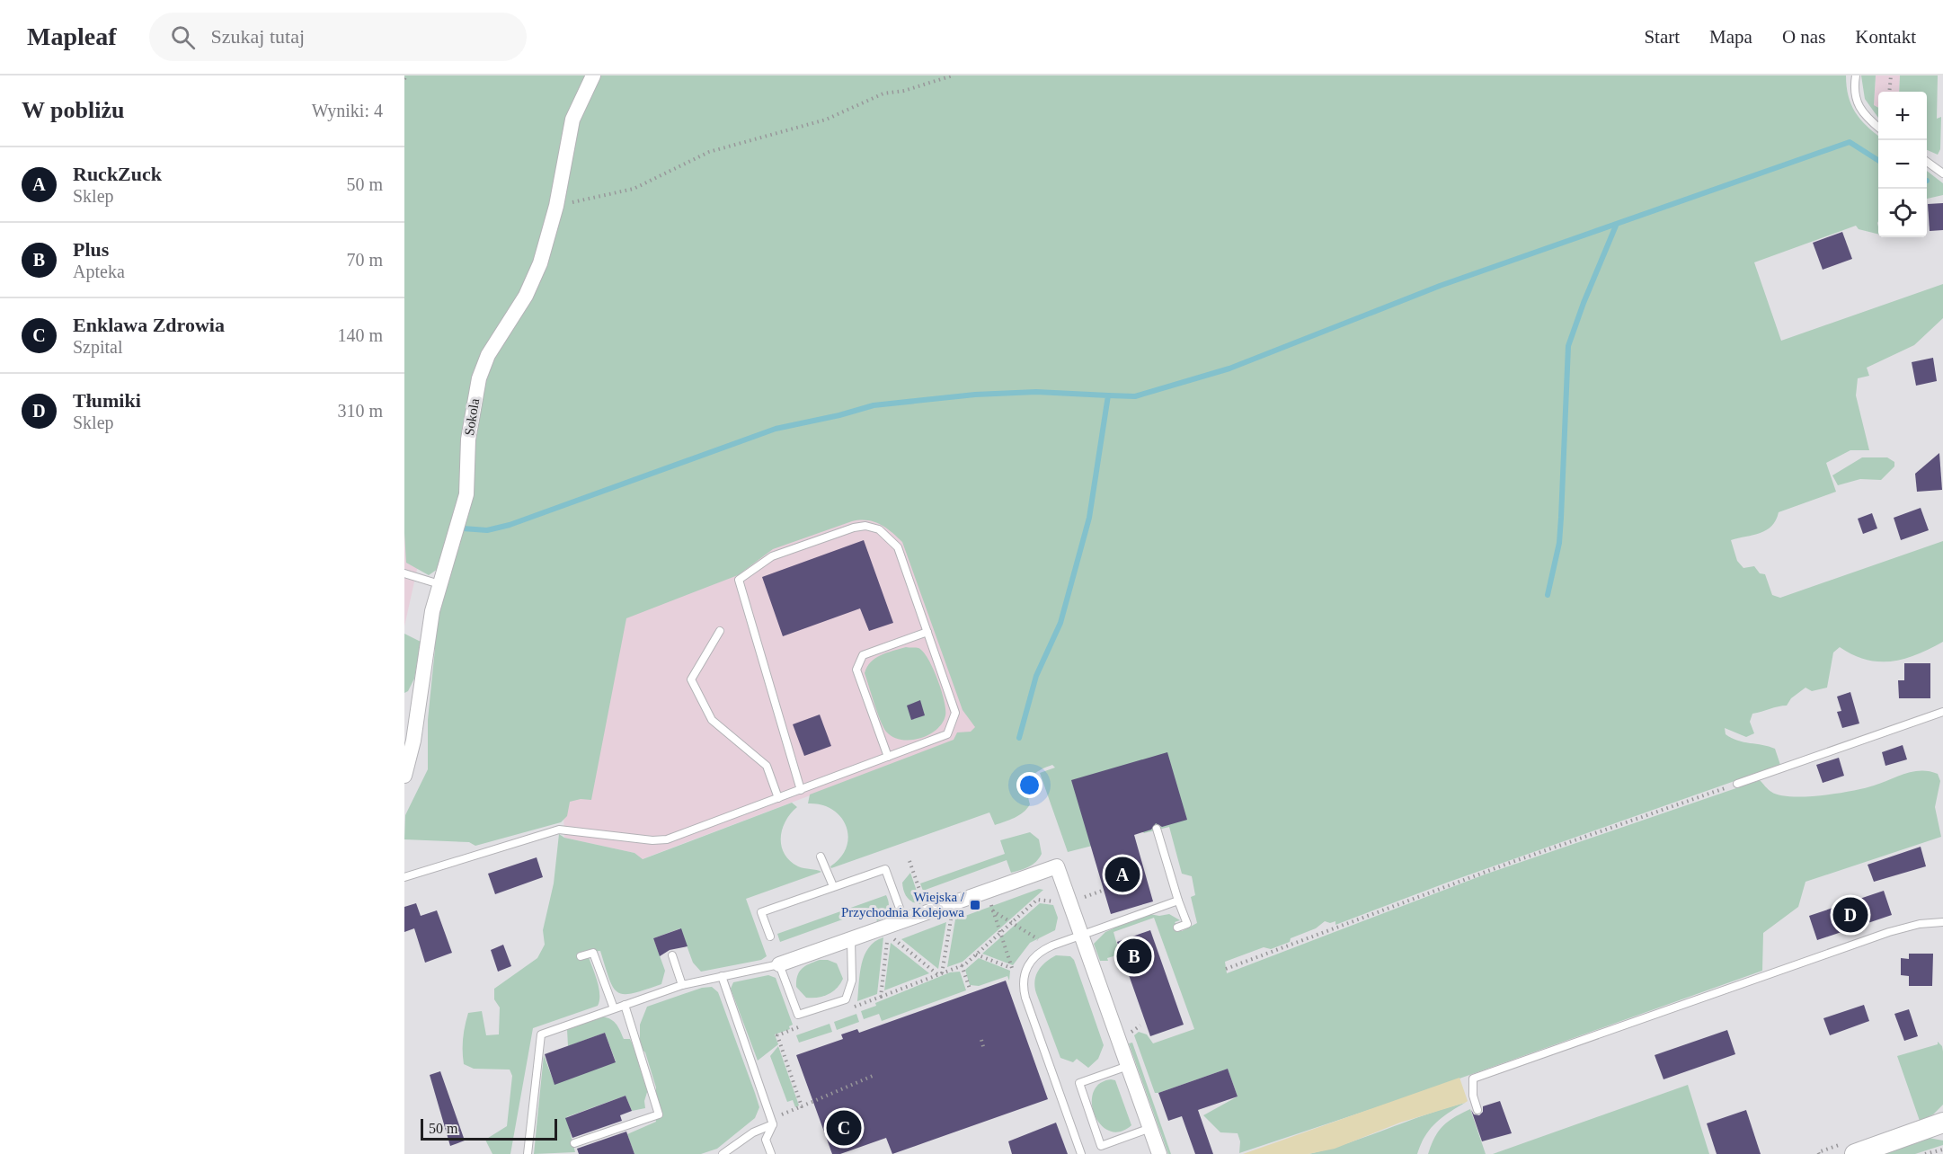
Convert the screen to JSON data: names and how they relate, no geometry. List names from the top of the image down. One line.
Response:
{"streets":{"street":["Sokola"]},"places":{"transit":["Wiejska / Przychodnia Kolejowa"]},"scale_bar":"50 m","page":{"header":"Mapleaf","search":"Szukaj tutaj","nav":["Start","Mapa","O nas","Kontakt"],"heading":["W pobliżu","Wyniki: 4"],"map_buttons":["+","−"],"list":[{"mark":"A","name":"RuckZuck","note":"Sklep","value":"50 m"},{"mark":"B","name":"Plus","note":"Apteka","value":"70 m"},{"mark":"C","name":"Enklawa Zdrowia","note":"Szpital","value":"140 m"},{"mark":"D","name":"Tłumiki","note":"Sklep","value":"310 m"}],"pins":["A","D","B","C"],"scale":"50 m"}}
